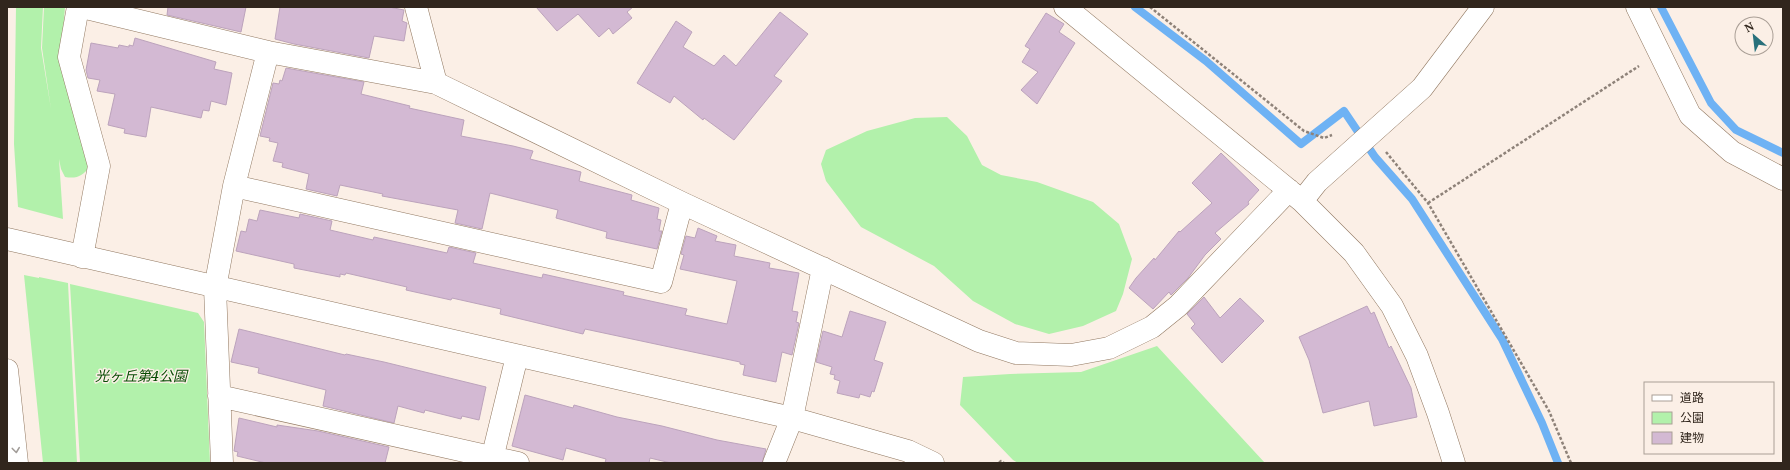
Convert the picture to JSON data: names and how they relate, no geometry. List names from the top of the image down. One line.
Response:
{"parks":["光ヶ丘第4公園"],"legend":["道路","公園","建物"],"north":"top left"}
